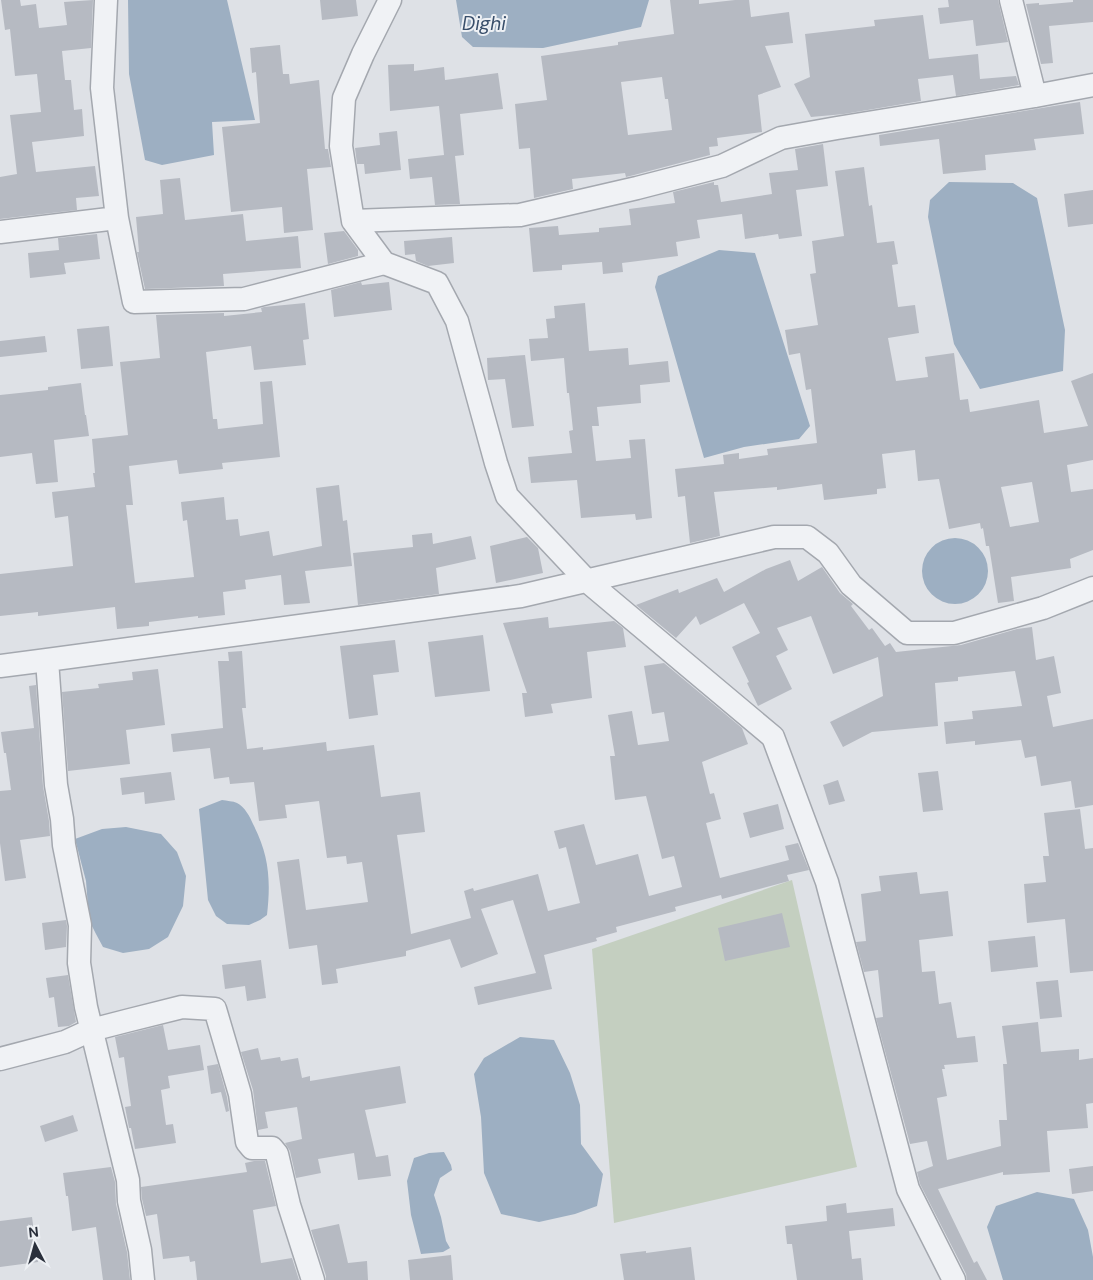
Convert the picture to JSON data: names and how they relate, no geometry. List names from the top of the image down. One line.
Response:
{"water":["Dighi"],"north":"top"}
